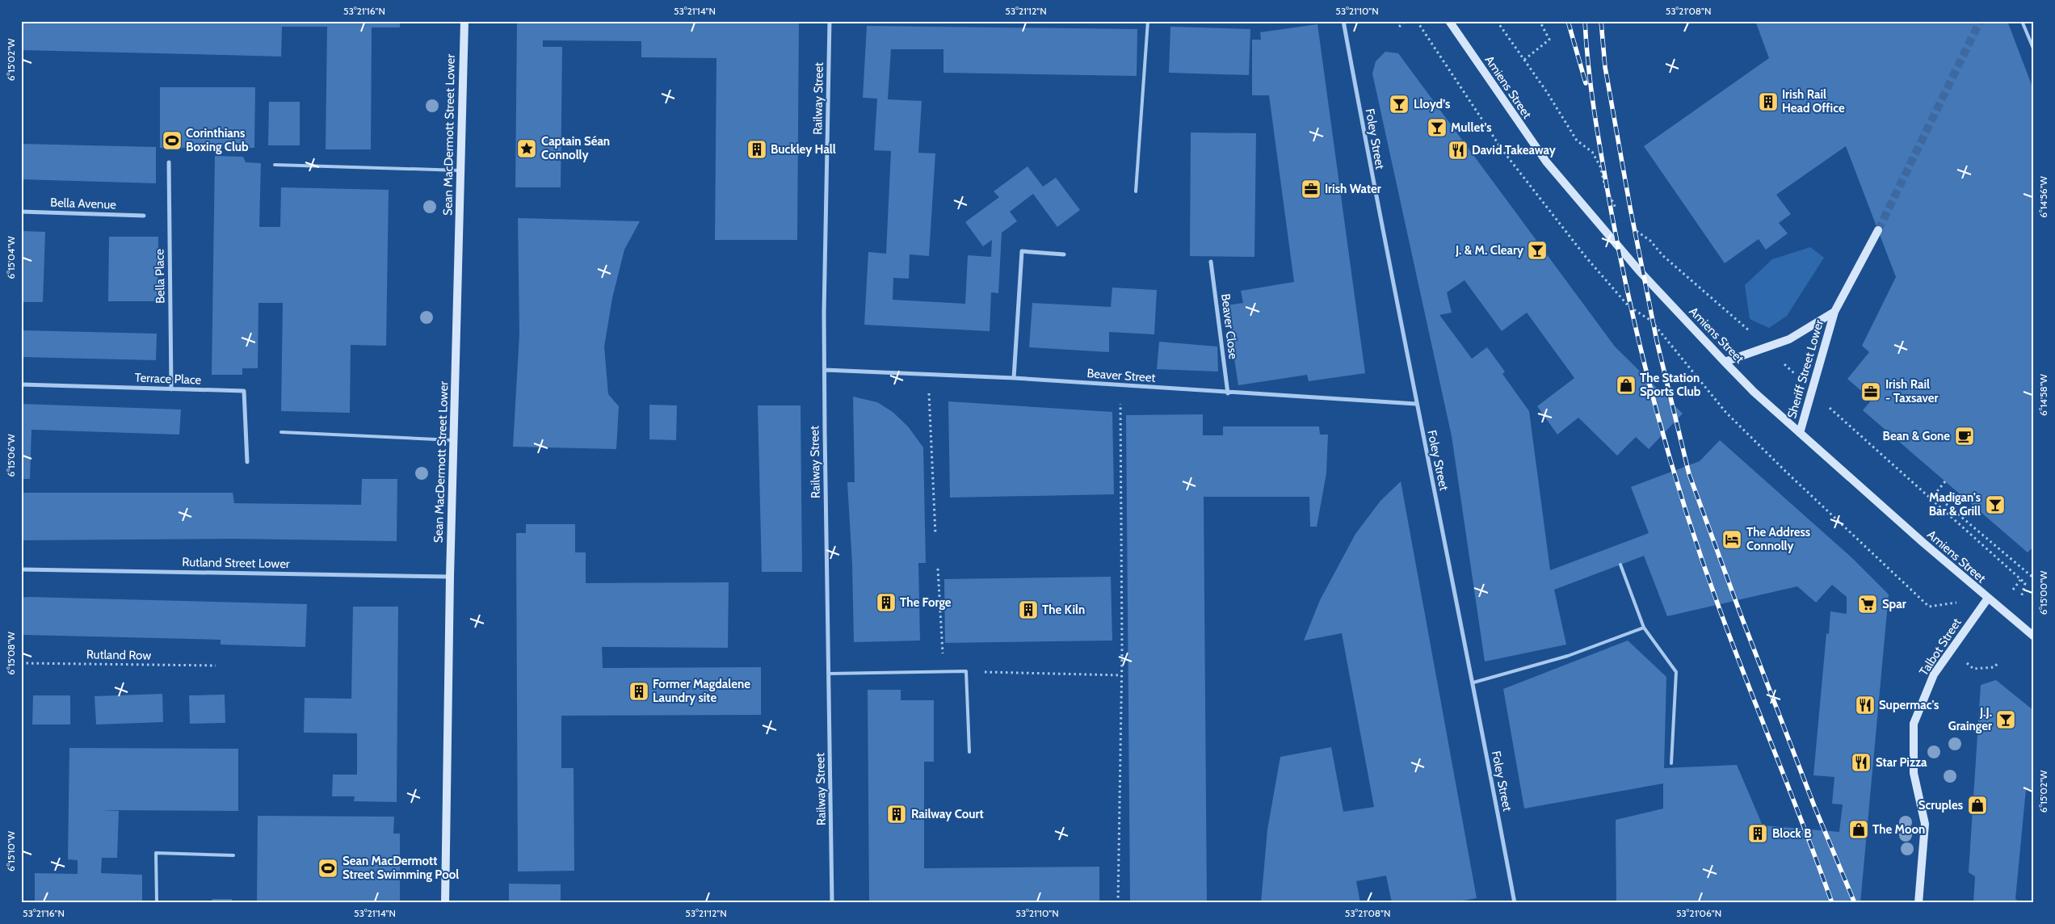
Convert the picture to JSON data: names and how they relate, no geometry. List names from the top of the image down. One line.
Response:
{"streets":{"street":["Amiens Street","Railway Street","Sean MacDermott Street Lower","Foley Street","Bella Avenue","Bella Place","Beaver Close","Sheriff Street Lower","Beaver Street","Terrace Place","Rutland Street Lower","Talbot Street"],"path":["Rutland Row"]},"crossings":[["Amiens Street","Sheriff Street Lower"],["Amiens Street","Talbot Street"],["Railway Street","Beaver Street"],["Sean MacDermott Street Lower","Rutland Street Lower"],["Foley Street","Beaver Street"],["Bella Place","Terrace Place"],["Beaver Close","Beaver Street"]],"places":{"building":["Irish Rail Head Office","Buckley Hall","The Forge","The Kiln","Former Magdalene Laundry site","Railway Court","Block B"],"bar":["Lloyd’s","Mullet’s","J. & M. Cleary","Madigan's Bar & Grill","J.J. Grainger"],"sports":["Corinthians Boxing Club","Sean MacDermott Street Swimming Pool"],"place":["Captain Séan Connolly"],"restaurant":["David Takeaway","Supermac's","Star Pizza"],"office":["Irish Water","Irish Rail - Taxsaver"],"shop":["The Station Sports Club","Scruples","The Moon"],"cafe":["Bean & Gone"],"hotel":["The Address Connolly"],"supermarket":["Spar"]},"coordinates":["53°21'16\"N","53°21'14\"N","53°21'12\"N","53°21'10\"N","53°21'08\"N","6°15'02\"W","6°14'56\"W","6°15'04\"W","6°14'58\"W","6°15'06\"W","6°15'00\"W","6°15'08\"W","6°15'10\"W","53°21'06\"N"]}
